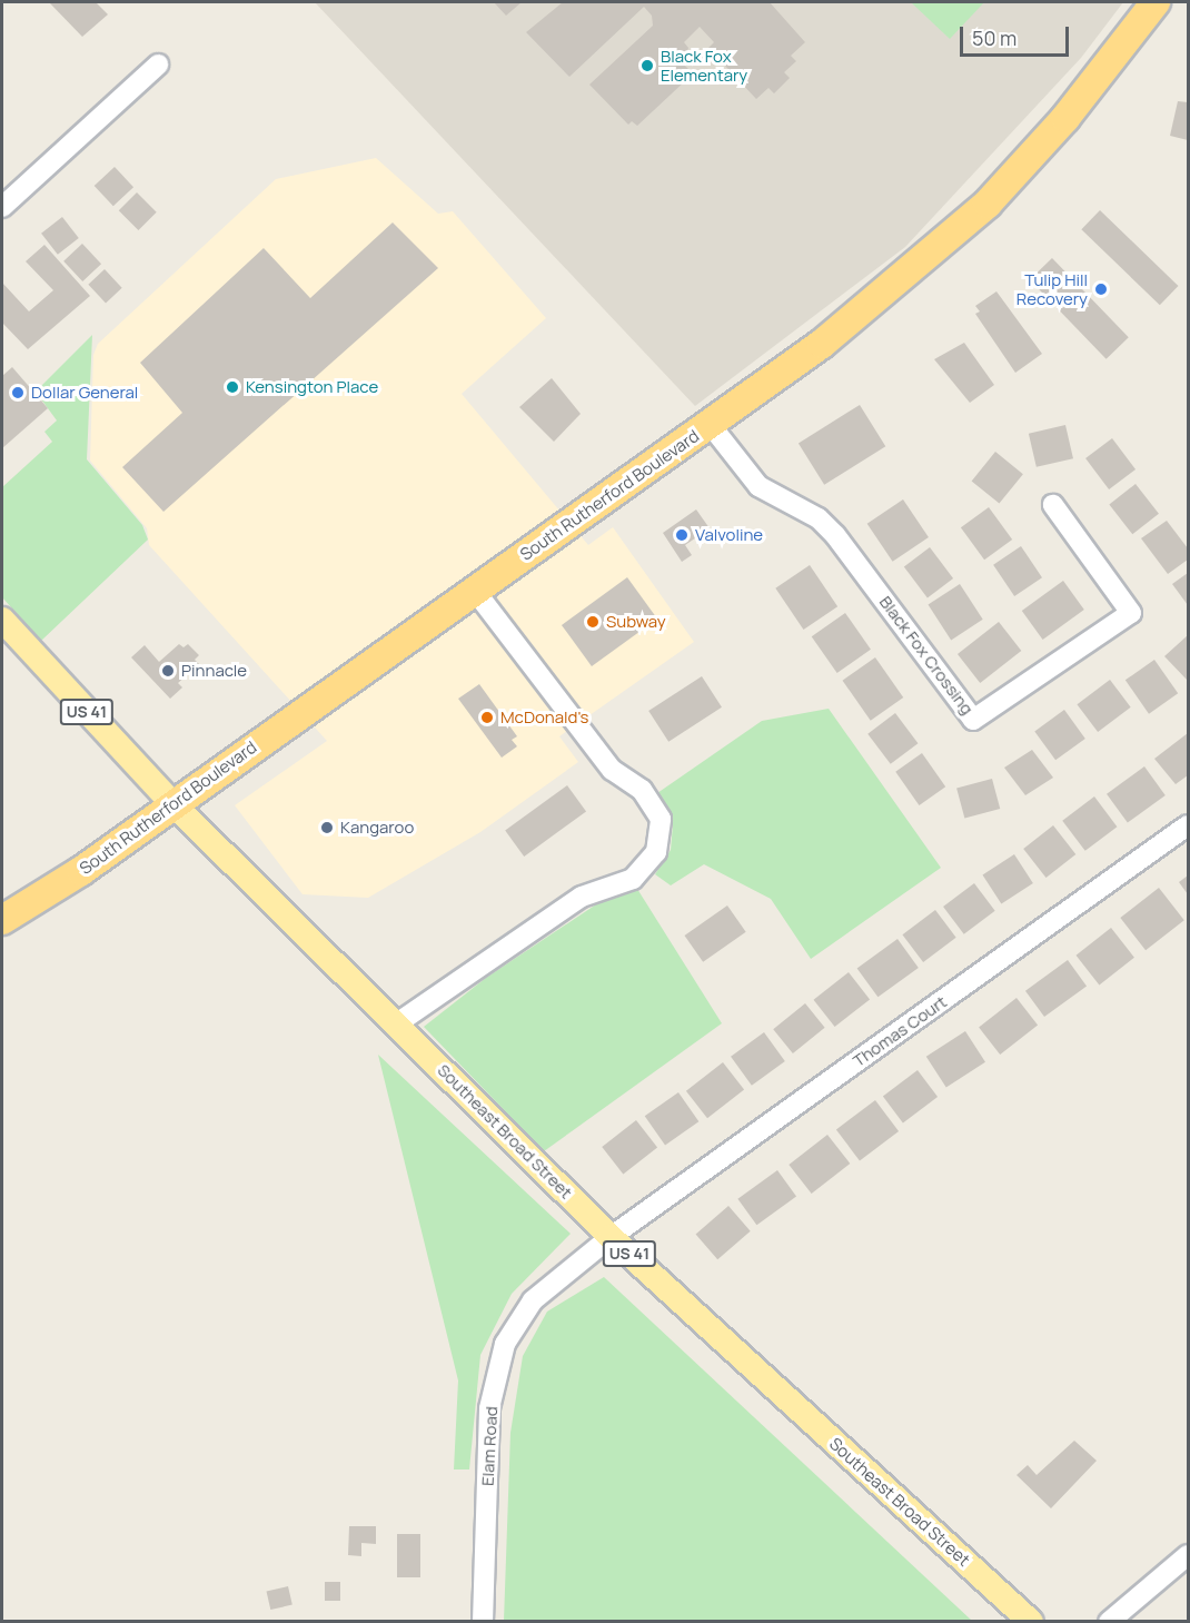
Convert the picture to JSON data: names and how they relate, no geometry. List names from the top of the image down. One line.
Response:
{"streets":{"highway":["South Rutherford Boulevard"],"main road":["US 41","Southeast Broad Street"],"street":["Black Fox Crossing","Thomas Court","Elam Road"]},"crossings":[["South Rutherford Boulevard","Black Fox Crossing"],["South Rutherford Boulevard","Southeast Broad Street"],["Thomas Court","Southeast Broad Street"],["Thomas Court","Elam Road"],["Southeast Broad Street","Elam Road"]],"places":["Black Fox Elementary","Tulip Hill Recovery","Kensington Place","Dollar General","Valvoline","Subway","Pinnacle","McDonald's","Kangaroo"],"scale_bar":"50 m"}
